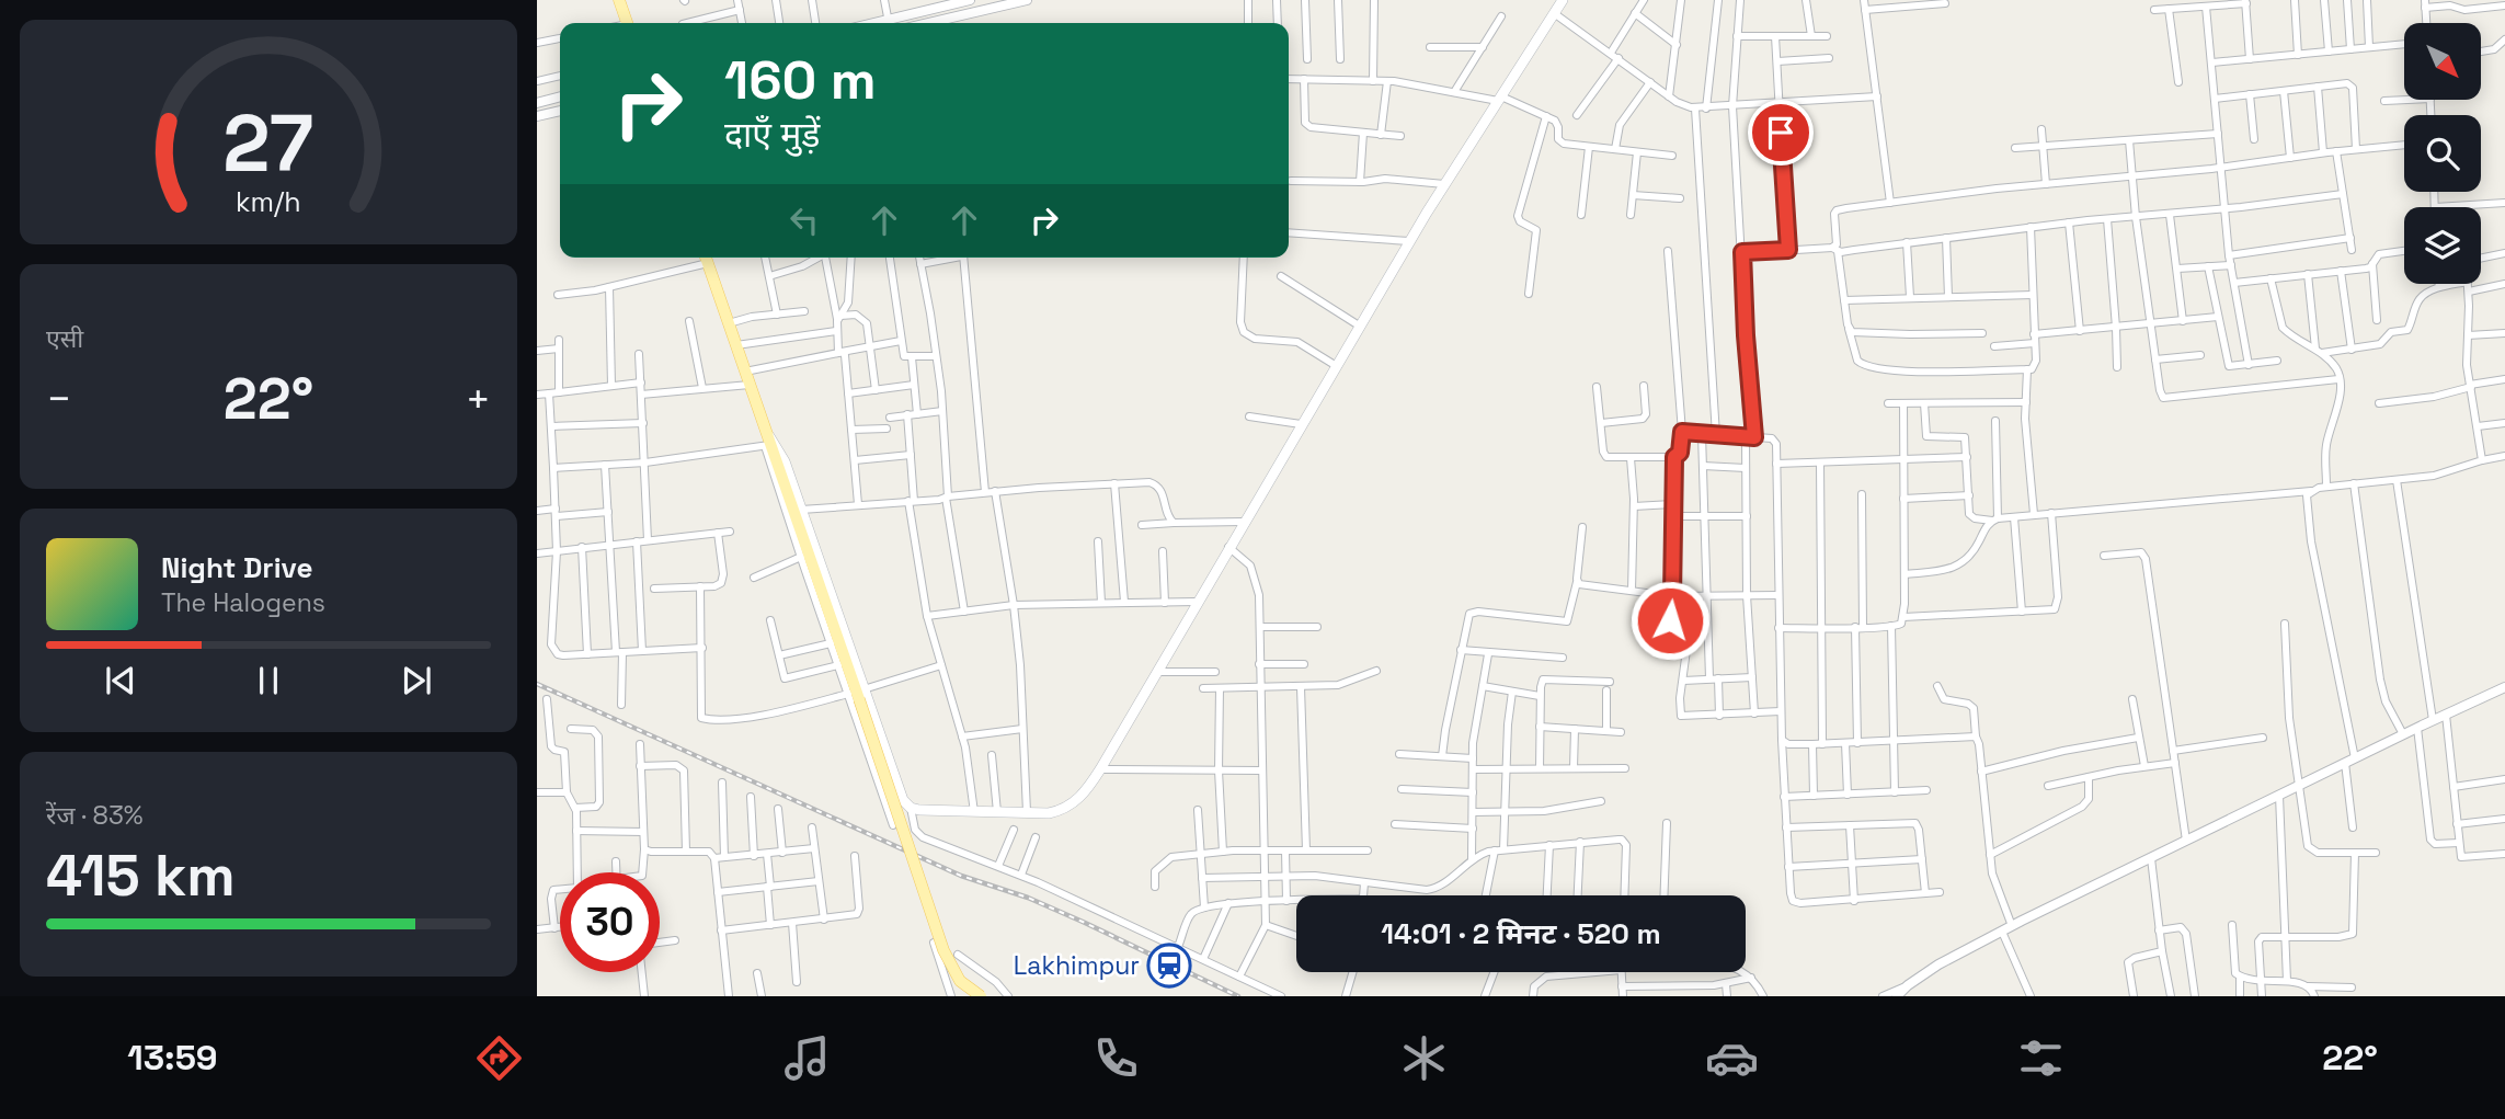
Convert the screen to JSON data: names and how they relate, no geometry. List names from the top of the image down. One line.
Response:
{"places":{"station":["Lakhimpur"]},"north":"bottom right","page":{"turn":["160 m","दाएँ मुड़ें"],"tile":["एसी",["रेंज · 83%","415 km"]],"heat":["−","22°","+"],"song":["Night Drive","The Halogens"],"limit":"30","trip":"14:01 · 2 मिनट · 520 m","tabs":["13:59","22°"],"gauge":["27","km/h"]}}
